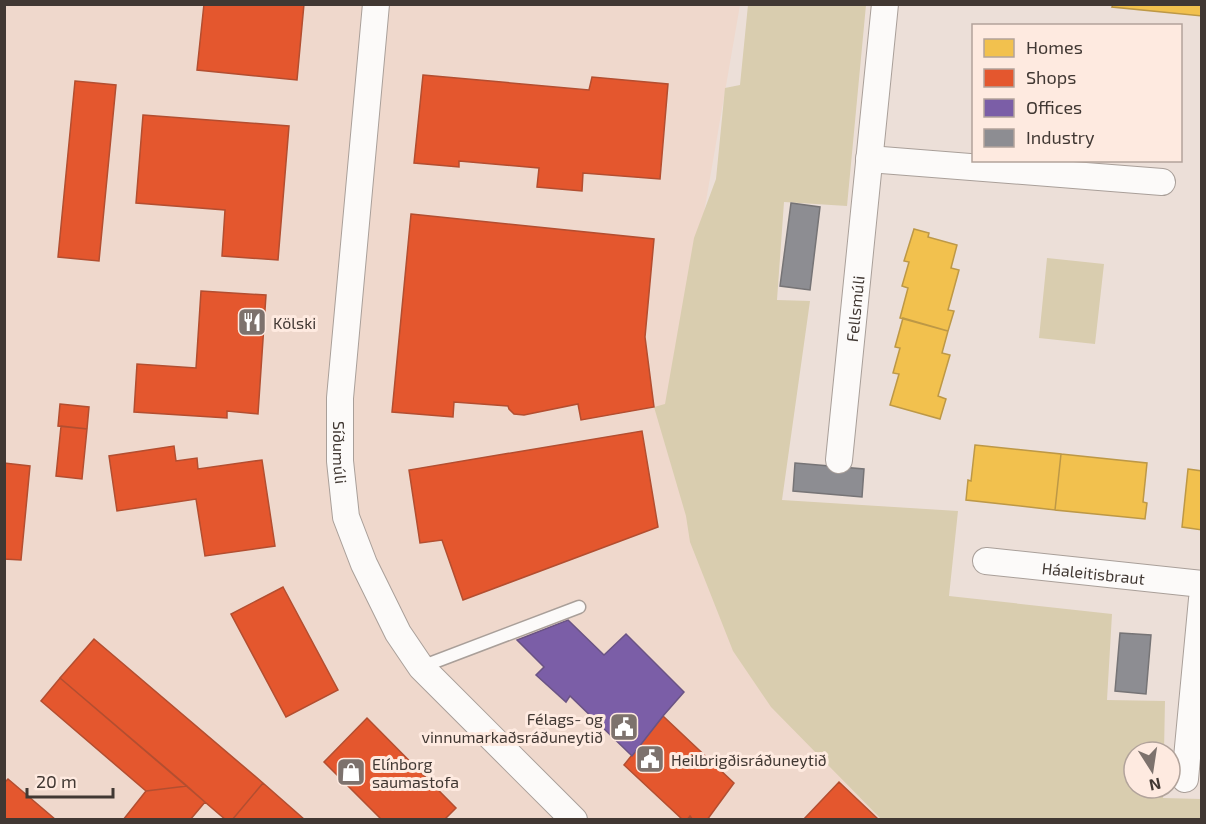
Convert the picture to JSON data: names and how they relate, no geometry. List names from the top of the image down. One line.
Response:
{"streets":{"street":["Fellsmúli","Síðumúli","Háaleitisbraut"]},"places":{"restaurant":["Kölski"],"public building":["Félags- og vinnumarkaðsráðuneytið","Heilbrigðisráðuneytið"],"shop":["Elínborg saumastofa"]},"legend":["Homes","Shops","Offices","Industry"],"scale_bar":"20 m","north":"bottom"}
